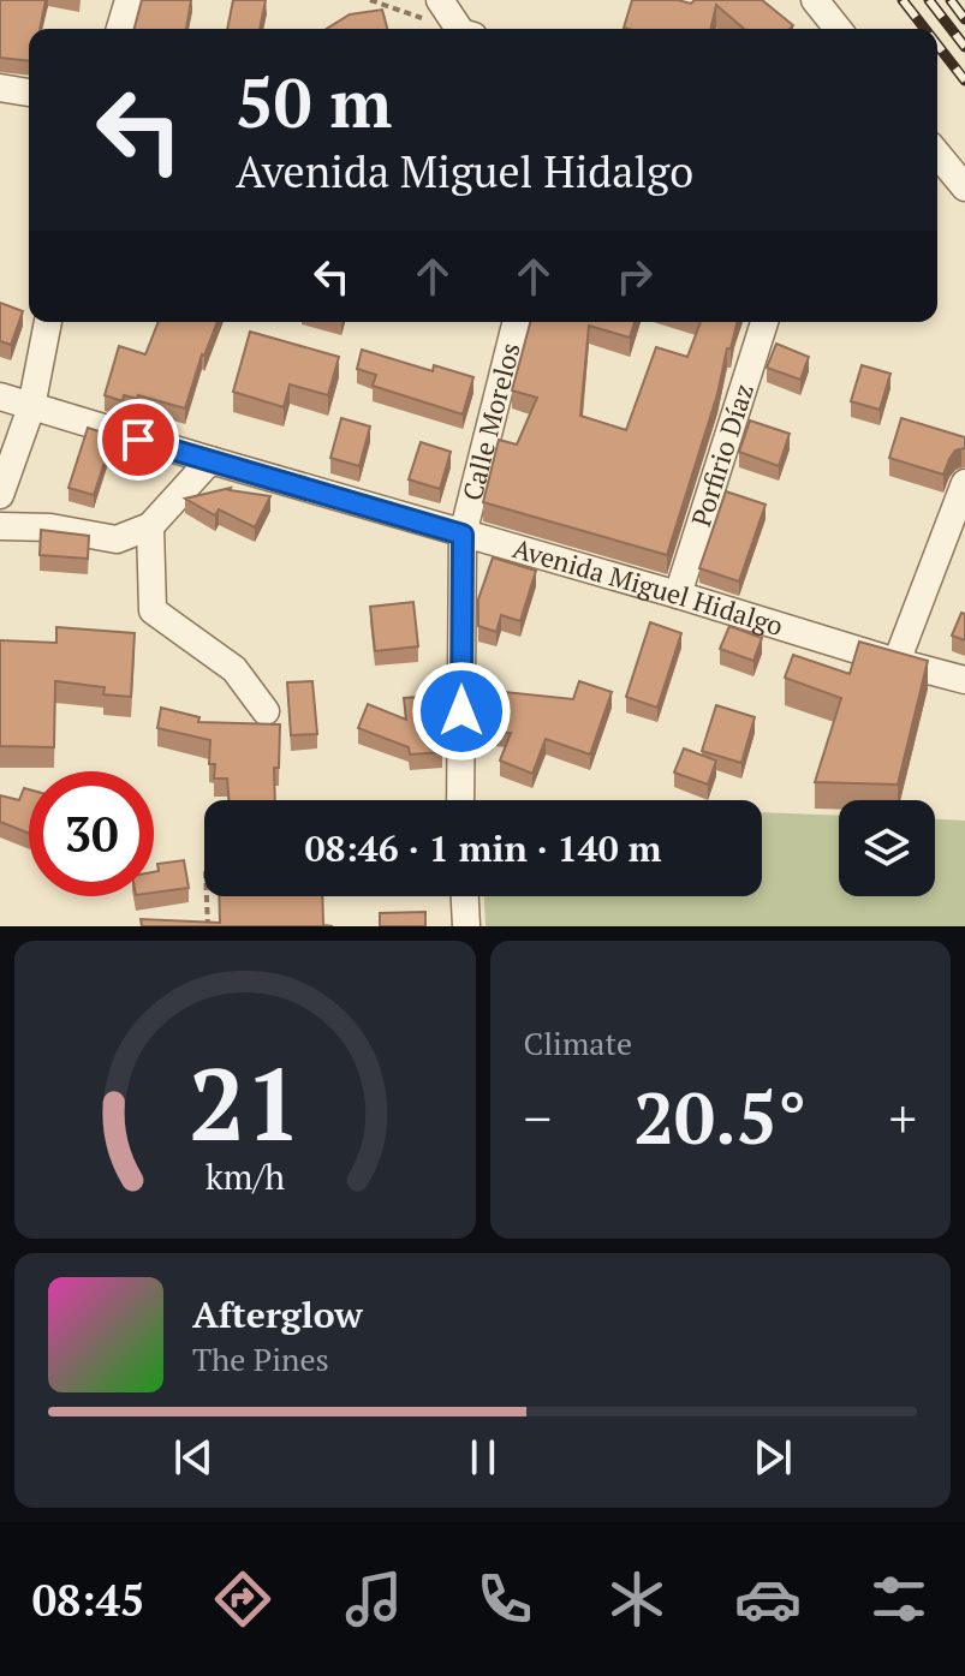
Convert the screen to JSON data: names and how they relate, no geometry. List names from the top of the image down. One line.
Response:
{"streets":{"street":["Calle Morelos","Porfirio Díaz","Avenida Miguel Hidalgo"]},"crossings":[["Calle Morelos","Avenida Miguel Hidalgo"],["Porfirio Díaz","Avenida Miguel Hidalgo"]],"page":{"turn":["50 m","Avenida Miguel Hidalgo"],"limit":"30","trip":"08:46 · 1 min · 140 m","tile":"Climate","heat":["−","20.5°","+"],"song":["Afterglow","The Pines"],"tabs":"08:45","gauge":["21","km/h"]}}
